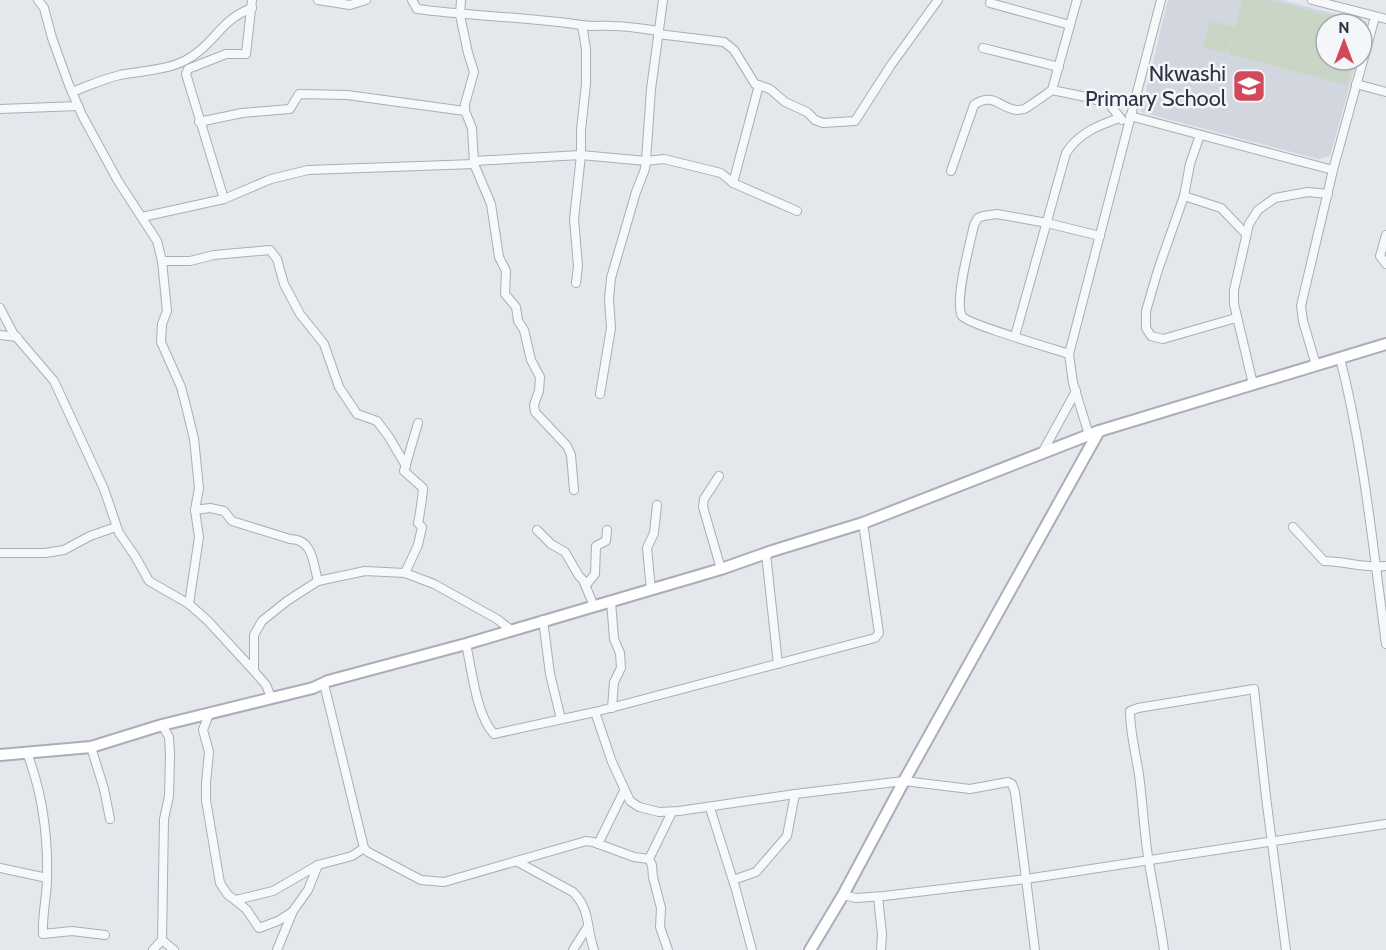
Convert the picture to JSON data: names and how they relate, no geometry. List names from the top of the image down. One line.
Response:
{"places":{"school or university":["Nkwashi Primary School"]},"north":"top"}
